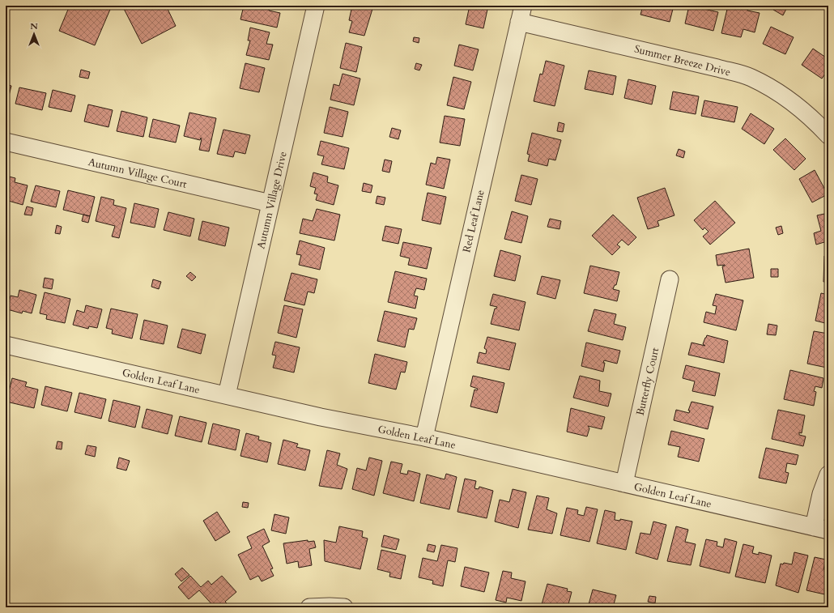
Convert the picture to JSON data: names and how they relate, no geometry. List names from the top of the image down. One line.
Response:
{"streets":{"street":["Summer Breeze Drive","Autumn Village Court","Autumn Village Drive","Red Leaf Lane","Golden Leaf Lane","Butterfly Court"]},"crossings":[["Summer Breeze Drive","Red Leaf Lane"],["Autumn Village Court","Autumn Village Drive"],["Autumn Village Drive","Golden Leaf Lane"],["Red Leaf Lane","Golden Leaf Lane"],["Golden Leaf Lane","Butterfly Court"]],"north":"top"}
